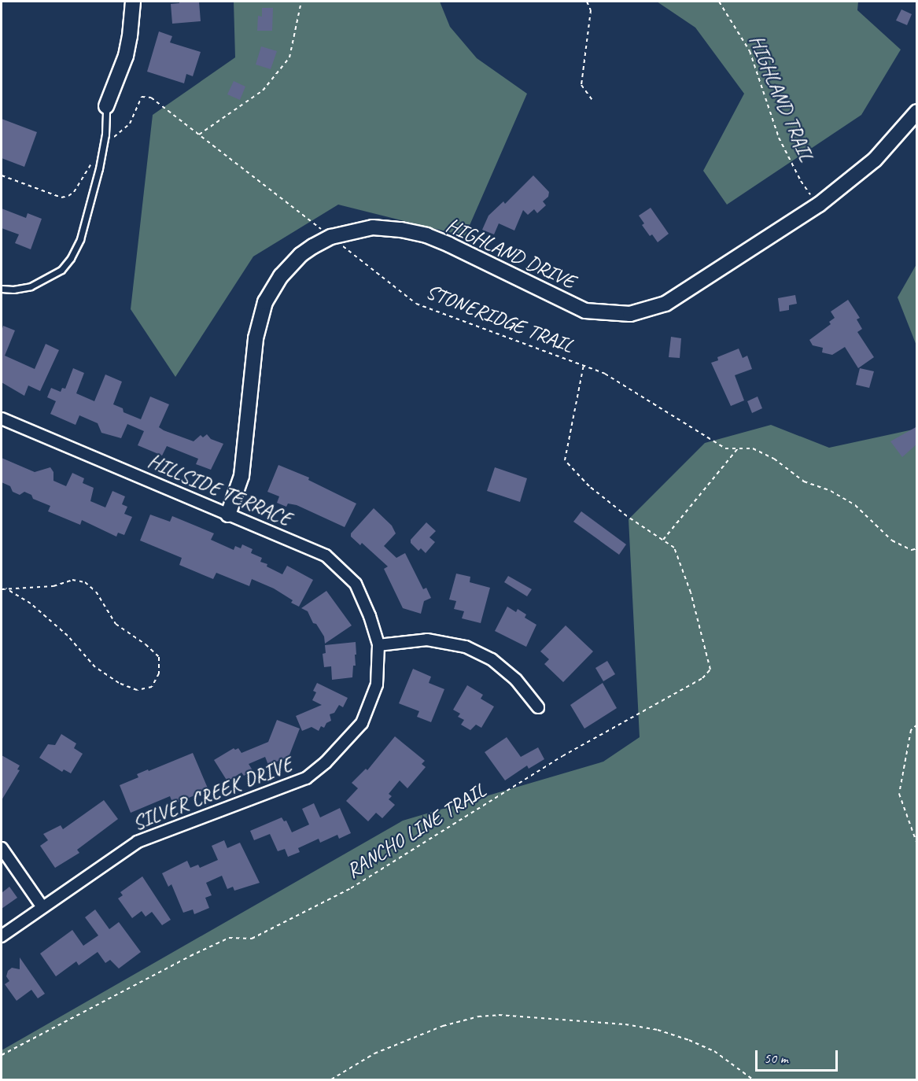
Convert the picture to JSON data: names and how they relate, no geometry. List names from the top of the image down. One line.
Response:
{"streets":{"street":["HIGHLAND DRIVE","HILLSIDE TERRACE","SILVER CREEK DRIVE"],"path":["HIGHLAND TRAIL","STONERIDGE TRAIL","RANCHO LINE TRAIL"]},"crossings":[["HIGHLAND TRAIL","HIGHLAND DRIVE"],["HIGHLAND DRIVE","STONERIDGE TRAIL"],["HIGHLAND DRIVE","HILLSIDE TERRACE"],["STONERIDGE TRAIL","RANCHO LINE TRAIL"],["HILLSIDE TERRACE","SILVER CREEK DRIVE"]],"scale_bar":"50 m"}
